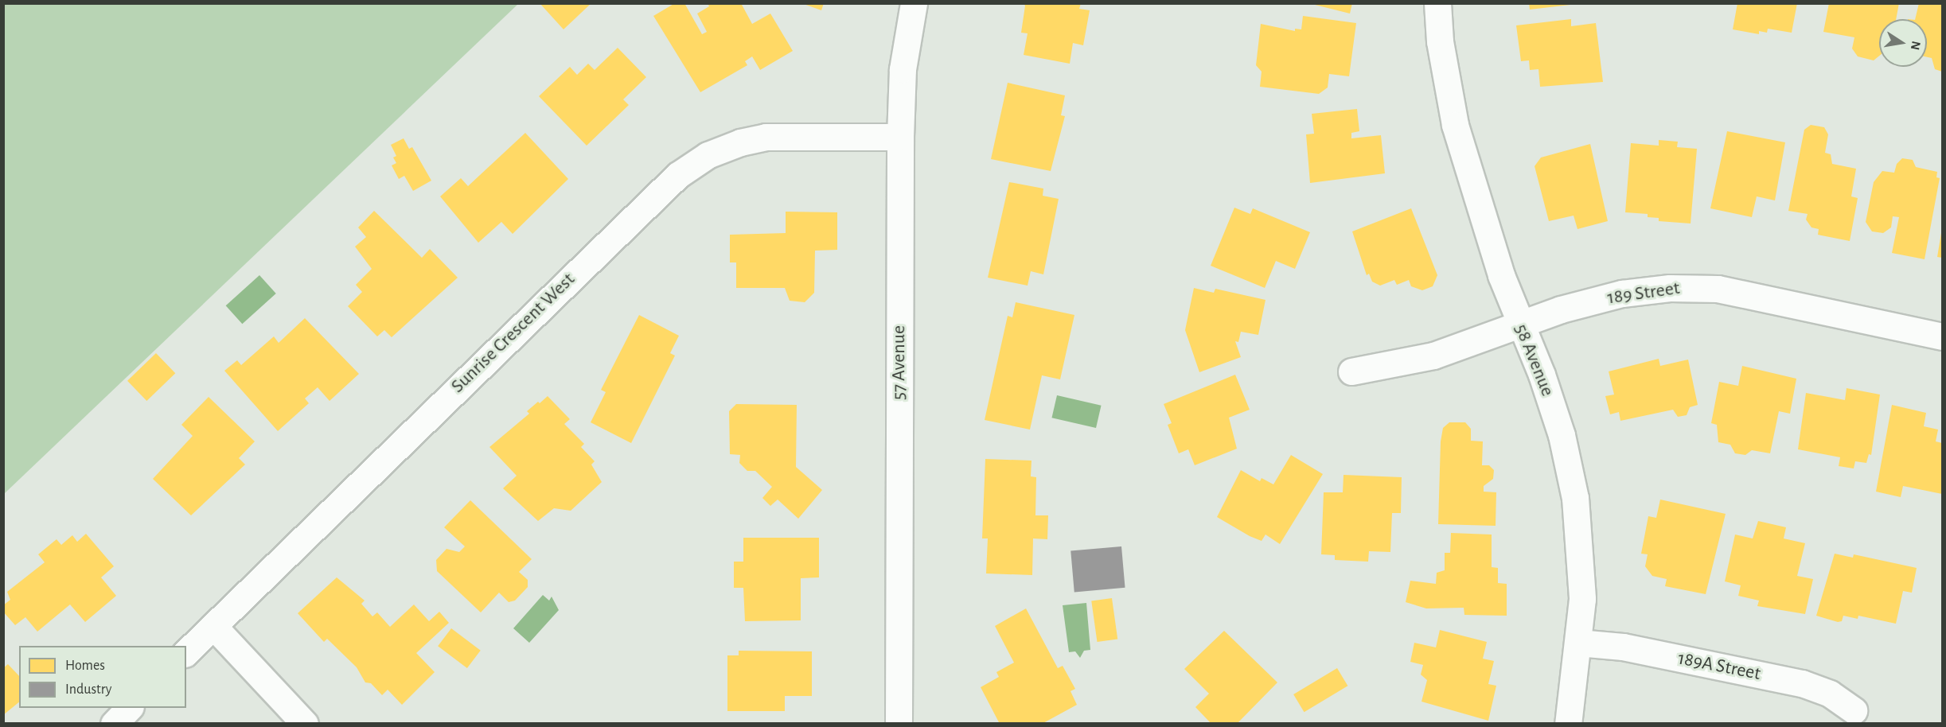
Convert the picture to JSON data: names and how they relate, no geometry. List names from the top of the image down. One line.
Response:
{"streets":{"street":["189 Street","Sunrise Crescent West","58 Avenue","57 Avenue","189A Street"]},"crossings":[["189 Street","58 Avenue"],["Sunrise Crescent West","57 Avenue"],["58 Avenue","189A Street"]],"legend":["Homes","Industry"],"north":"right"}
